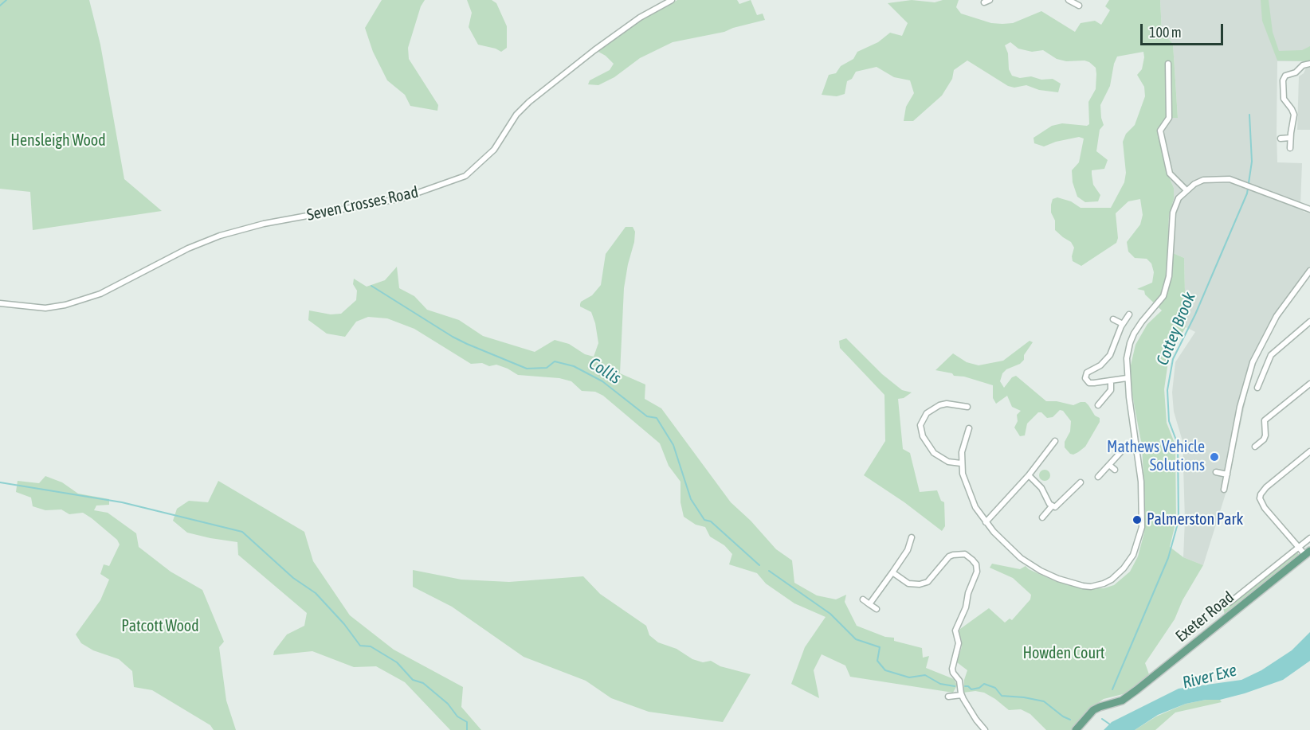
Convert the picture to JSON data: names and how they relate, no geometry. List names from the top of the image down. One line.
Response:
{"streets":{"main road":["Exeter Road"],"street":["Seven Crosses Road"]},"water":["Cottey Brook","Collis","River Exe"],"parks":["Hensleigh Wood","Patcott Wood","Howden Court"],"places":["Mathews Vehicle Solutions","Palmerston Park"],"scale_bar":"100 m"}
